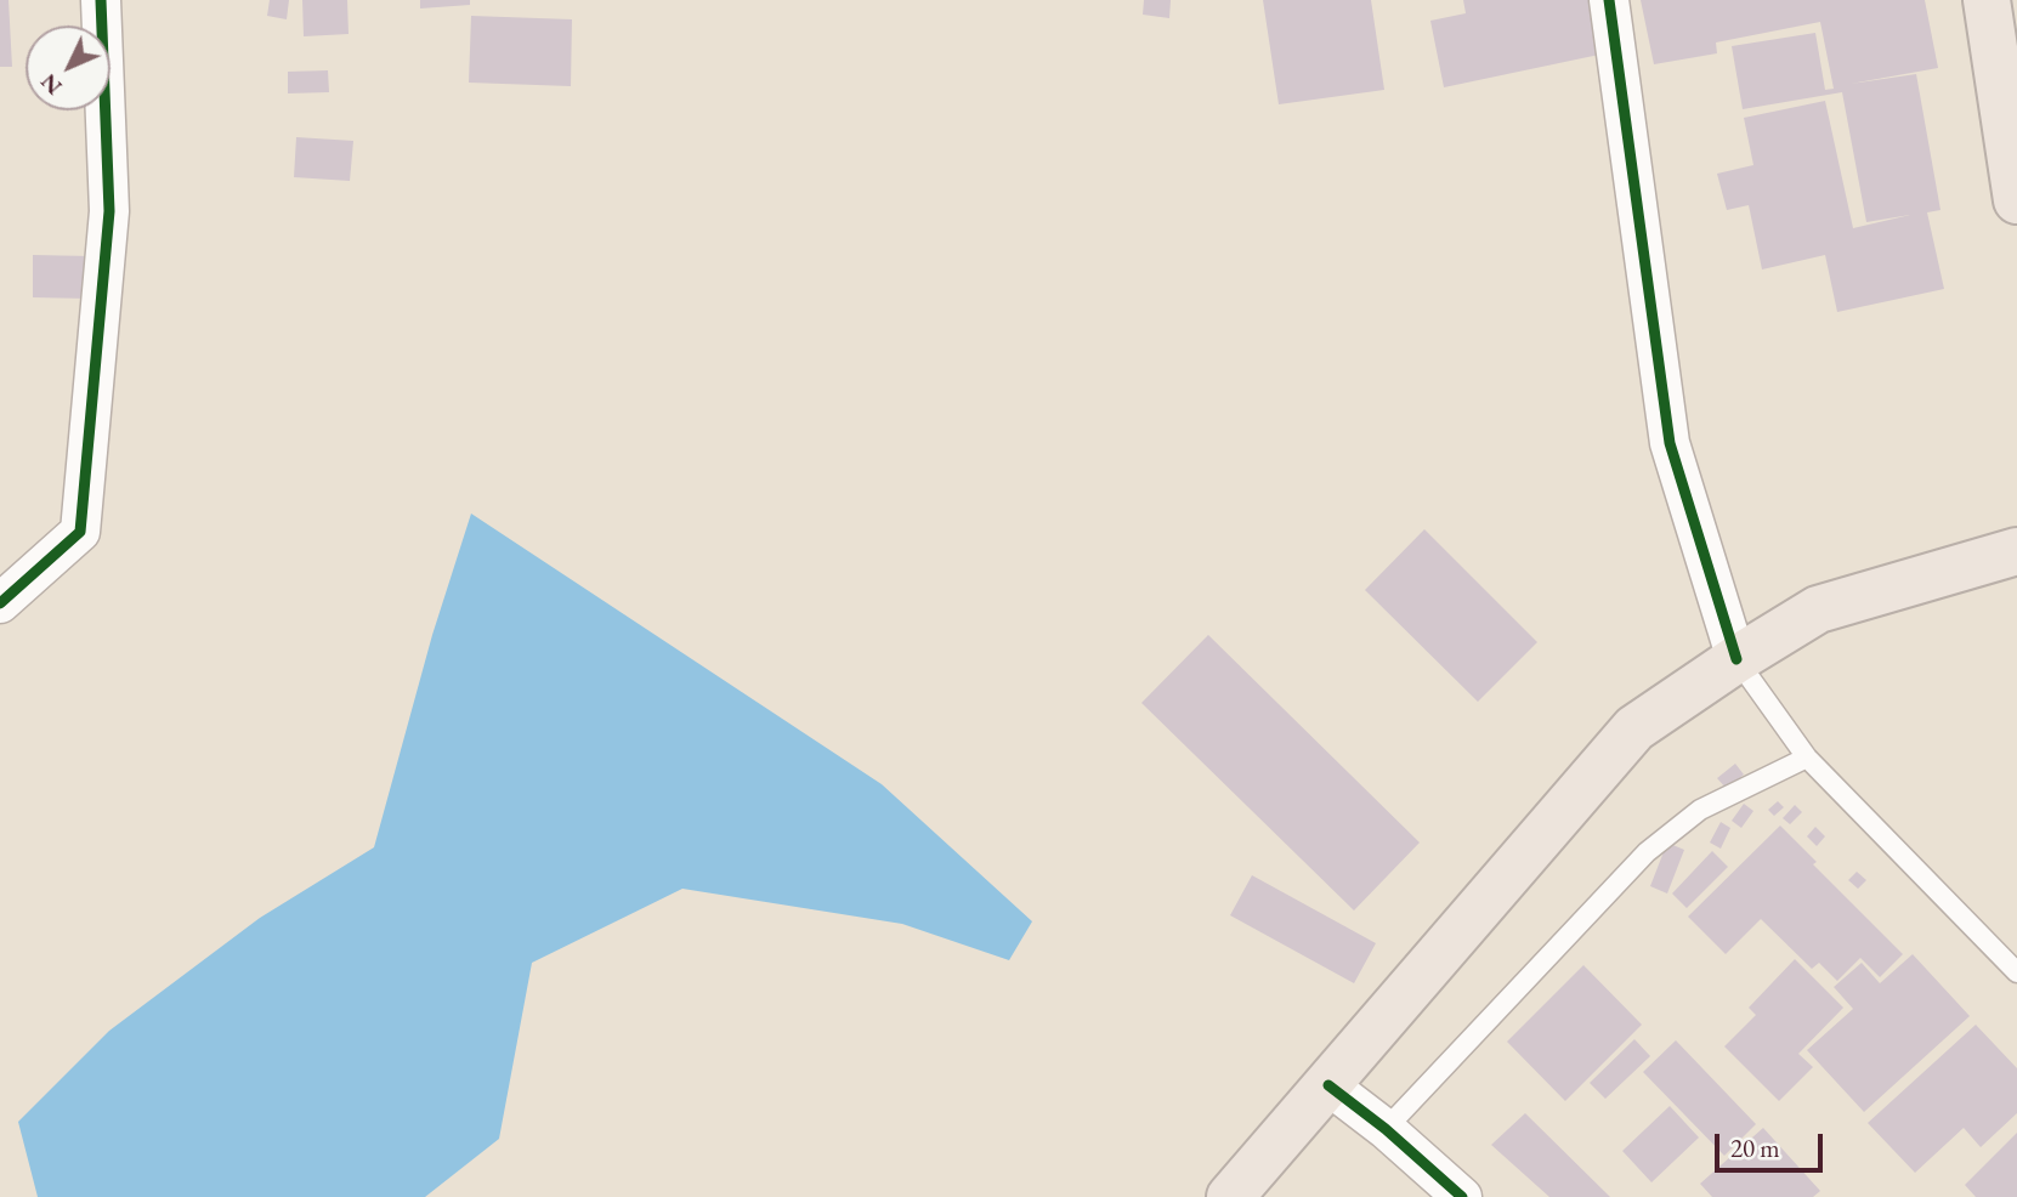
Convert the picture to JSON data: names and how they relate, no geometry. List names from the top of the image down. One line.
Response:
{"scale_bar":"20 m","north":"bottom left"}
